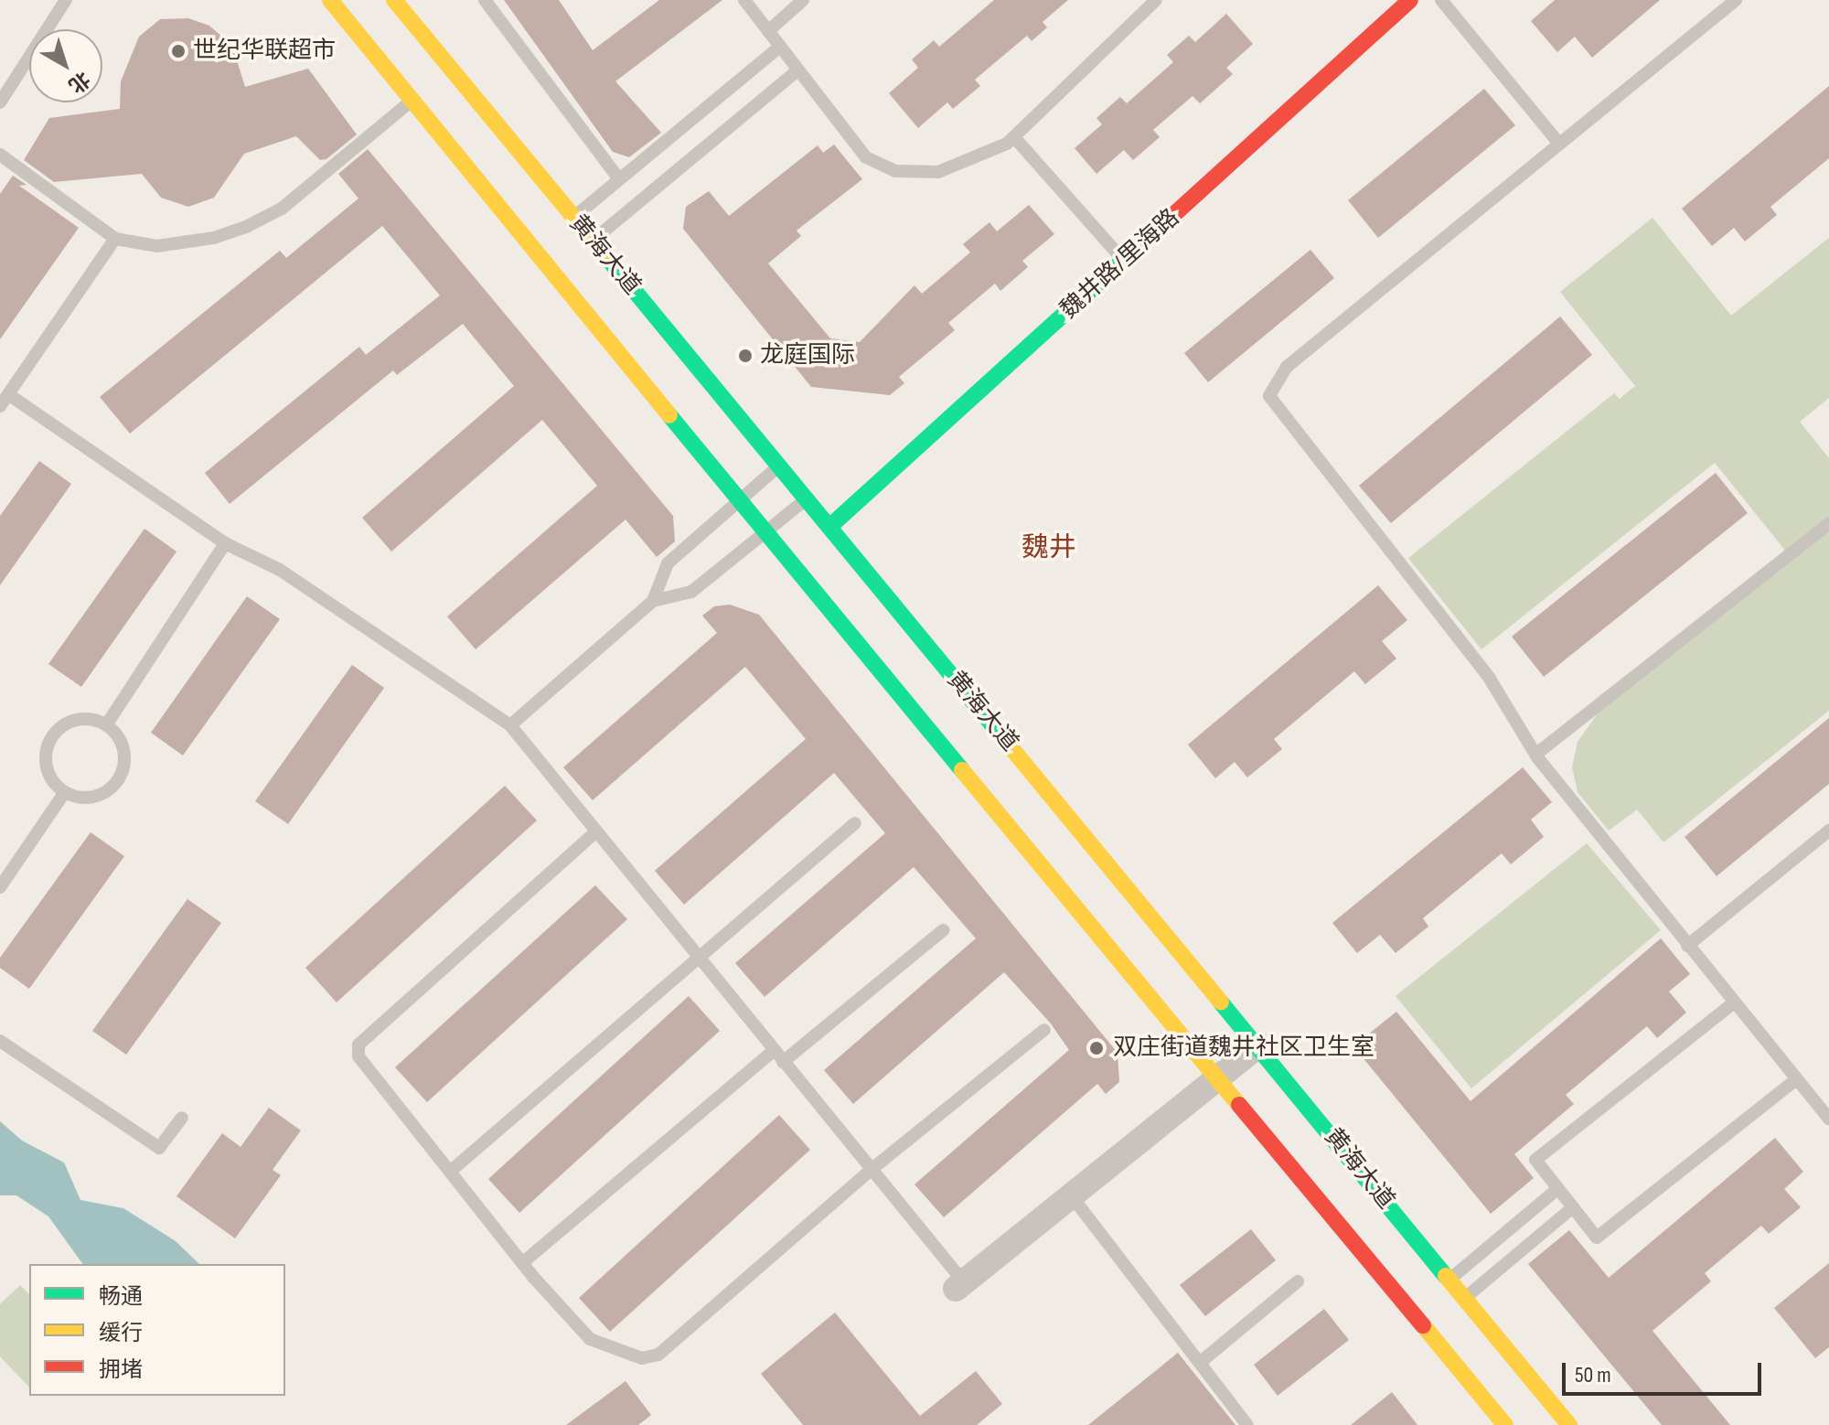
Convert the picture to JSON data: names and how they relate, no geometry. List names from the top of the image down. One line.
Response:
{"streets":{"street":["黄海大道","魏井路/里海路"]},"crossings":[["黄海大道","魏井路/里海路"]],"districts":["魏井"],"places":["世纪华联超市","龙庭国际","双庄街道魏井社区卫生室"],"legend":["畅通","缓行","拥堵"],"scale_bar":"50 m","north":"bottom right"}
